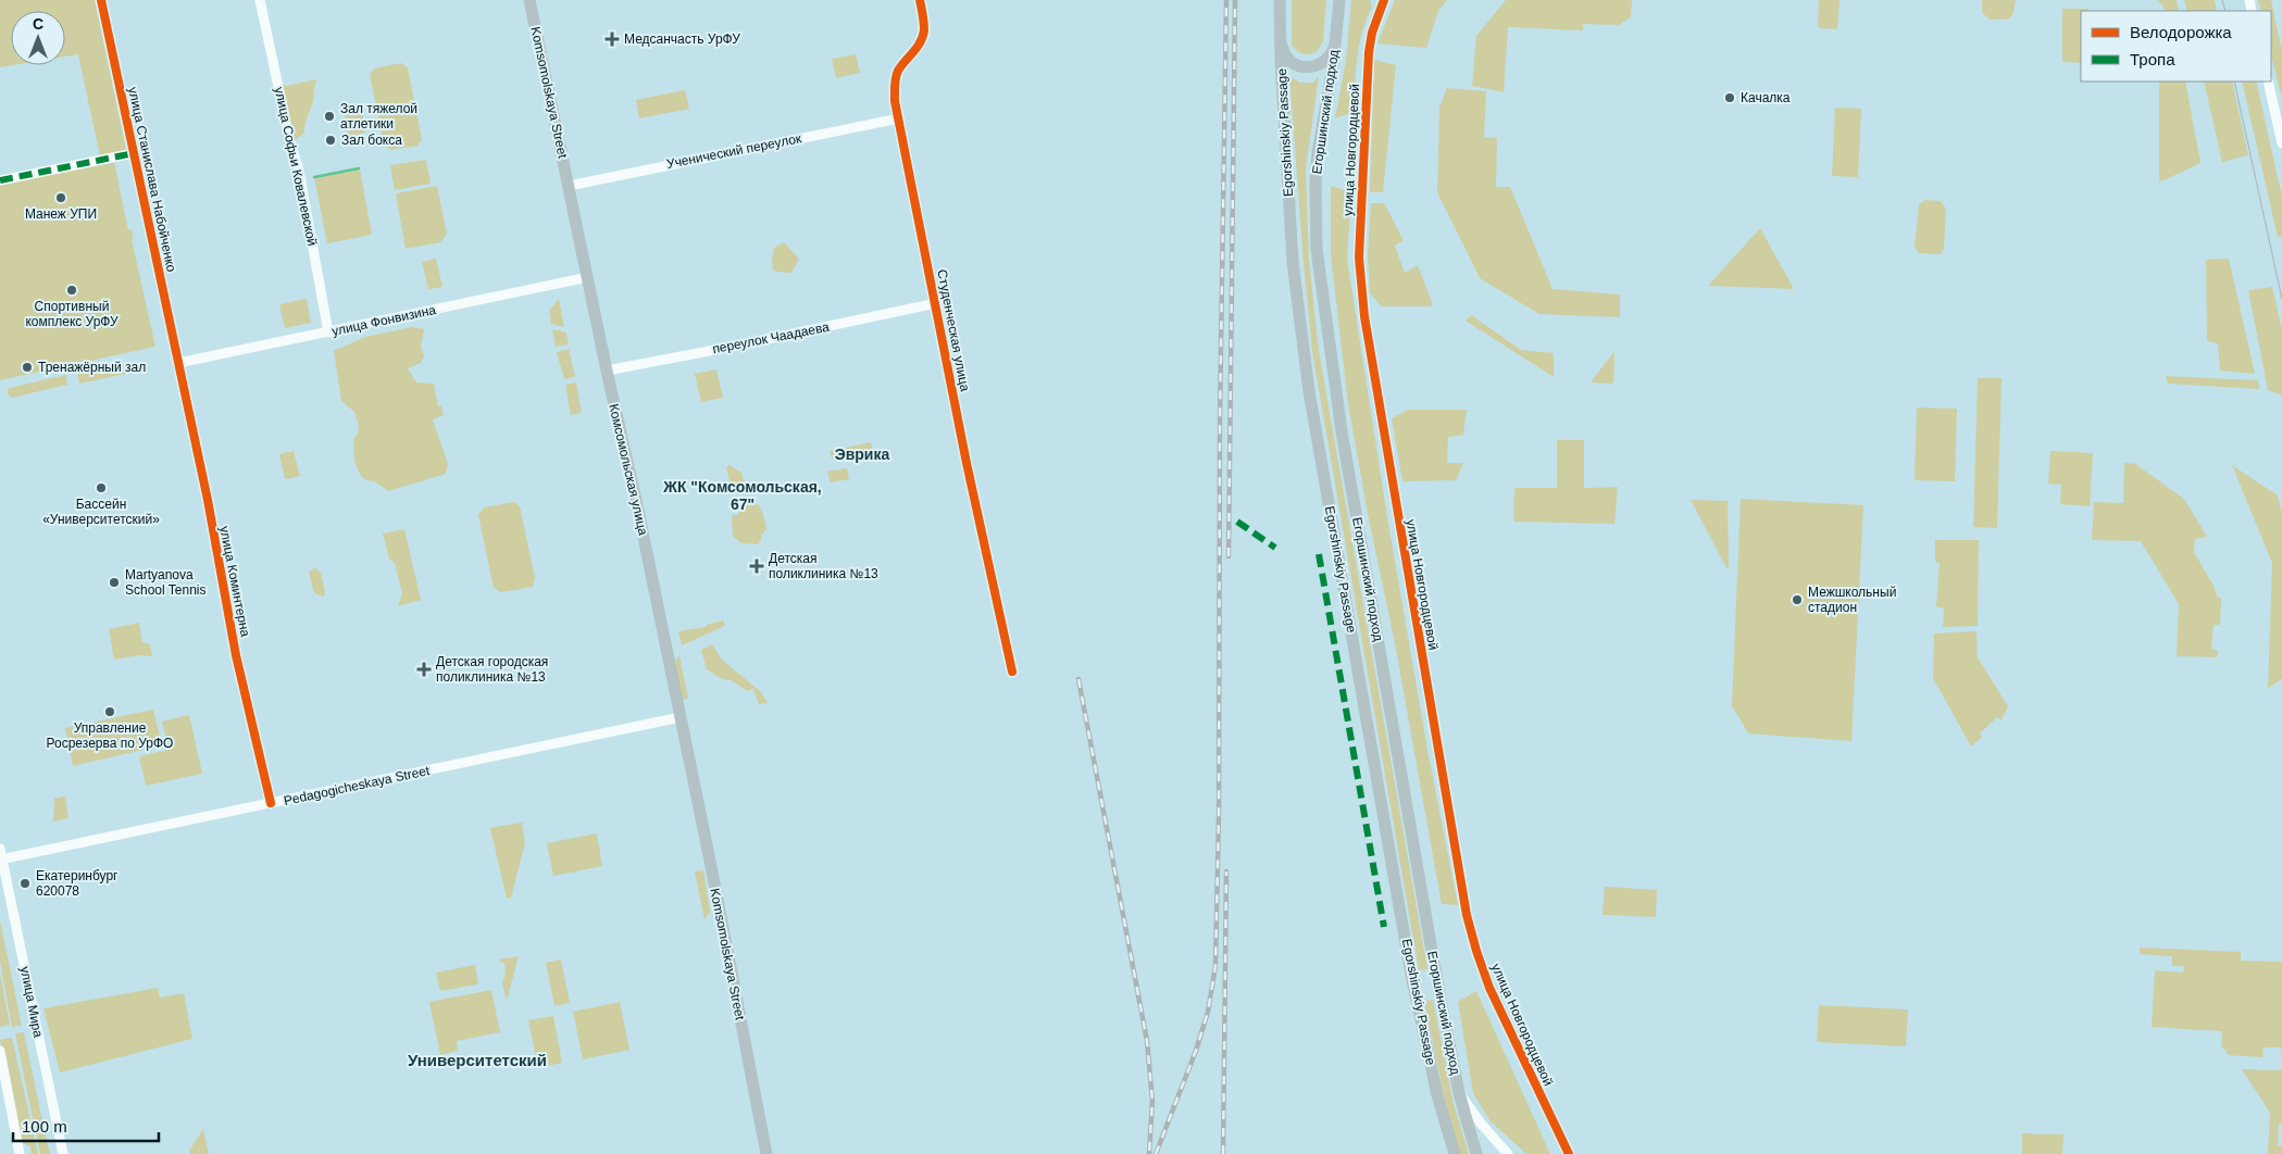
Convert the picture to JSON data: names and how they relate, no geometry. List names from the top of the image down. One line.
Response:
{"streets":{"main road":["Komsomolskaya Street","Егоршинский подход","Egorshinskiy Passage","Комсомольская улица"],"street":["улица Новгородцевой","Ученический переулок","улица Софьи Ковалевской","улица Станислава Набойченко","улица Фонвизина","Студенческая улица","переулок Чаадаева","улица Коминтерна","Pedagogicheskaya Street","улица Мира"]},"crossings":[["Komsomolskaya Street","Ученический переулок"],["Komsomolskaya Street","Комсомольская улица"],["Komsomolskaya Street","Pedagogicheskaya Street"],["Ученический переулок","Студенческая улица"],["Ученический переулок","Комсомольская улица"],["улица Софьи Ковалевской","улица Фонвизина"],["улица Станислава Набойченко","улица Фонвизина"],["улица Станислава Набойченко","улица Коминтерна"],["улица Фонвизина","Комсомольская улица"],["улица Фонвизина","улица Коминтерна"],["Студенческая улица","переулок Чаадаева"],["переулок Чаадаева","Комсомольская улица"],["Комсомольская улица","Pedagogicheskaya Street"],["улица Коминтерна","Pedagogicheskaya Street"],["Pedagogicheskaya Street","улица Мира"]],"districts":["Эврика","ЖК \"Комсомольская, 67\"","Университетский"],"places":{"health":["Медсанчасть УрФУ","Детская поликлиника №13","Детская городская поликлиника №13"],"other":["Качалка","Зал тяжелой атлетики","Зал бокса","Манеж УПИ","Спортивный комплекс УрФУ","Тренажёрный зал","Бассейн «Университетский»","Martyanova School Tennis","Межшкольный стадион","Управление Росрезерва по УрФО","Екатеринбург 620078"]},"legend":["Велодорожка","Тропа"],"scale_bar":"100 m","north":"top"}
